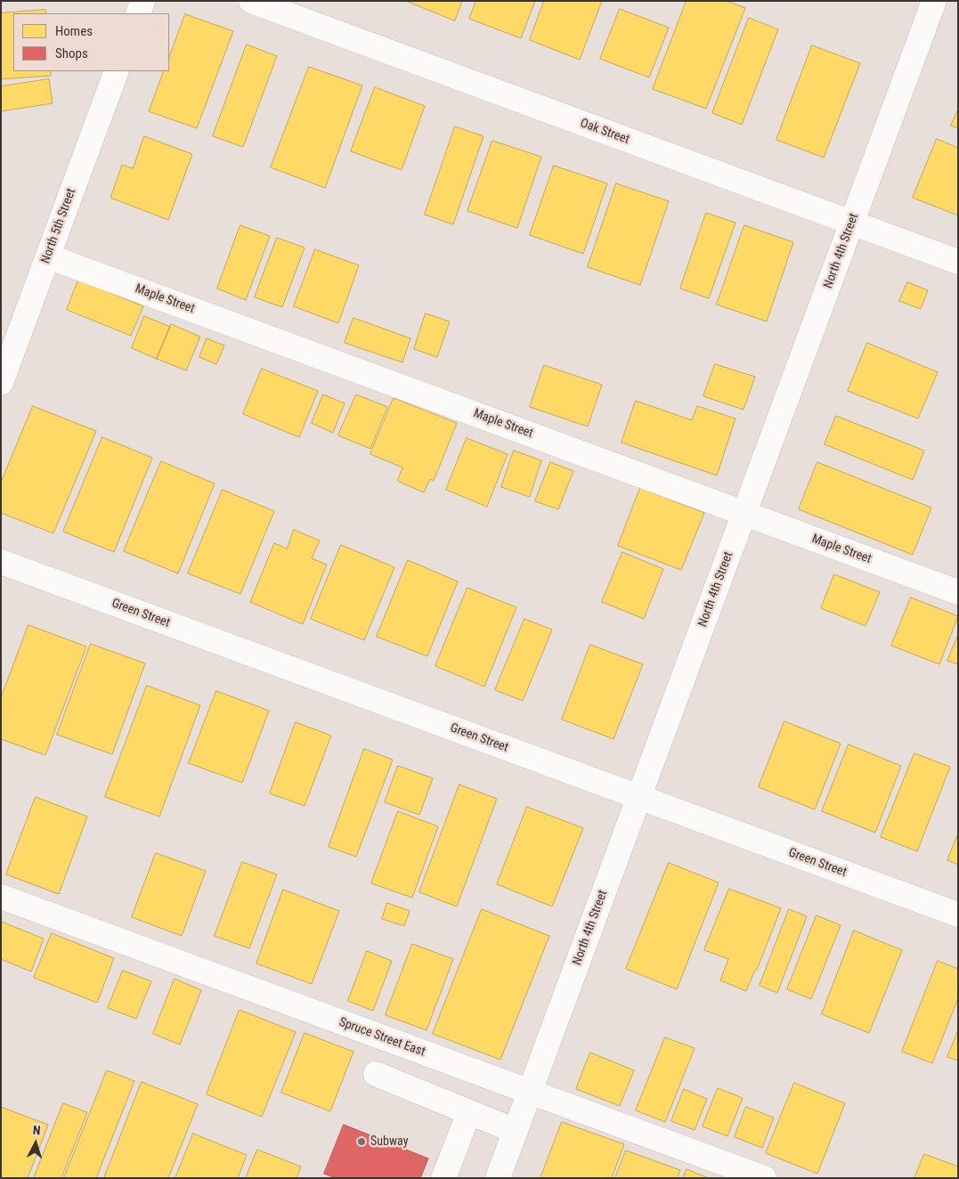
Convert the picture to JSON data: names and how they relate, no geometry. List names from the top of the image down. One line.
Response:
{"streets":{"street":["Oak Street","North 5th Street","North 4th Street","Maple Street","Green Street","Spruce Street East"]},"crossings":[["Oak Street","North 4th Street"],["North 5th Street","Maple Street"],["North 4th Street","Maple Street"],["North 4th Street","Green Street"],["North 4th Street","Spruce Street East"]],"places":["Subway"],"legend":["Homes","Shops"],"north":"top"}
